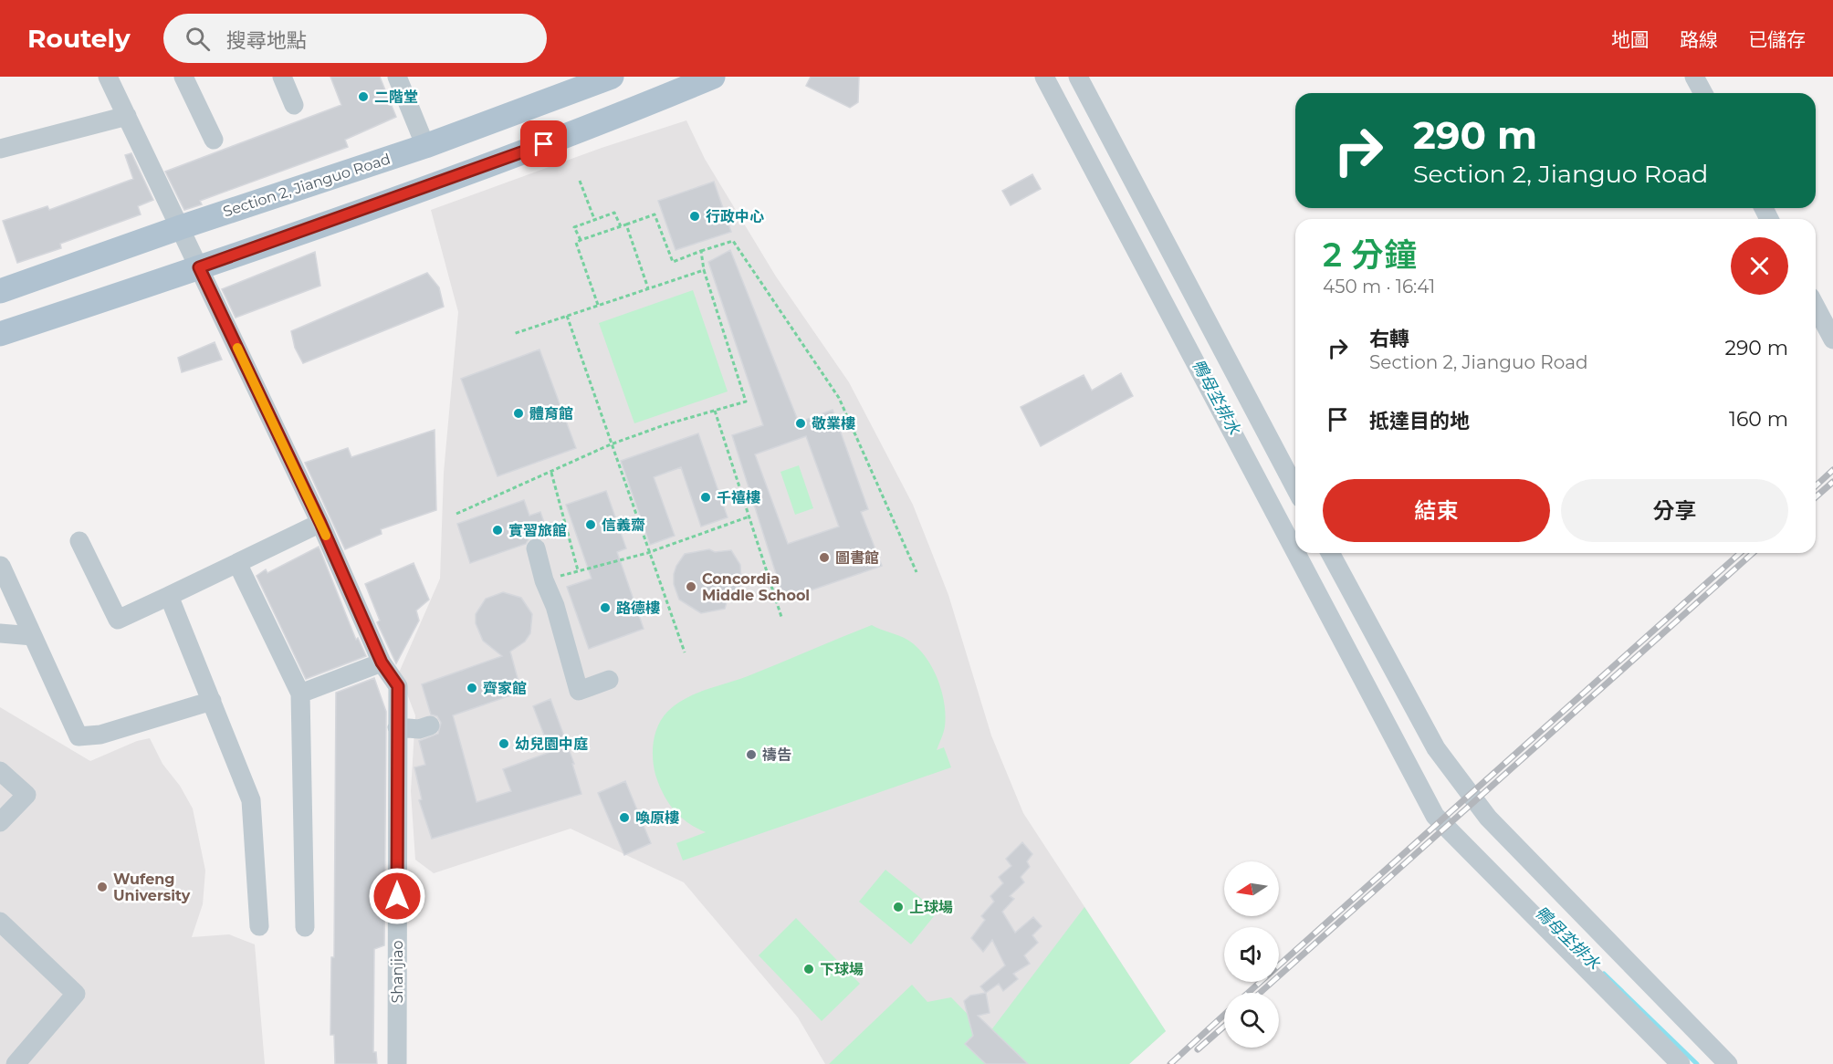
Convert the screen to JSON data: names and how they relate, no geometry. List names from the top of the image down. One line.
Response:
{"streets":{"main road":["Section 2, Jianguo Road"],"street":["Shanjiao"]},"crossings":[["Section 2, Jianguo Road","Shanjiao"]],"water":["鴨母坔排水"],"places":["二階堂","行政中心","體育館","敬業樓","千禧樓","信義齋","實習旅館","圖書館","Concordia Middle School","路德樓","齊家館","幼兒園中庭","禱告","喚原樓","Wufeng University","上球場","下球場"],"north":"left","page":{"header":"Routely","search":"搜尋地點","nav":["地圖","路線","已儲存"],"turn":["290 m","Section 2, Jianguo Road"],"heading":["2 分鐘","450 m · 16:41"],"list":[{"name":"右轉","note":"Section 2, Jianguo Road","value":"290 m"},{"name":"抵達目的地","value":"160 m"}],"buttons":["結束","分享"]}}
